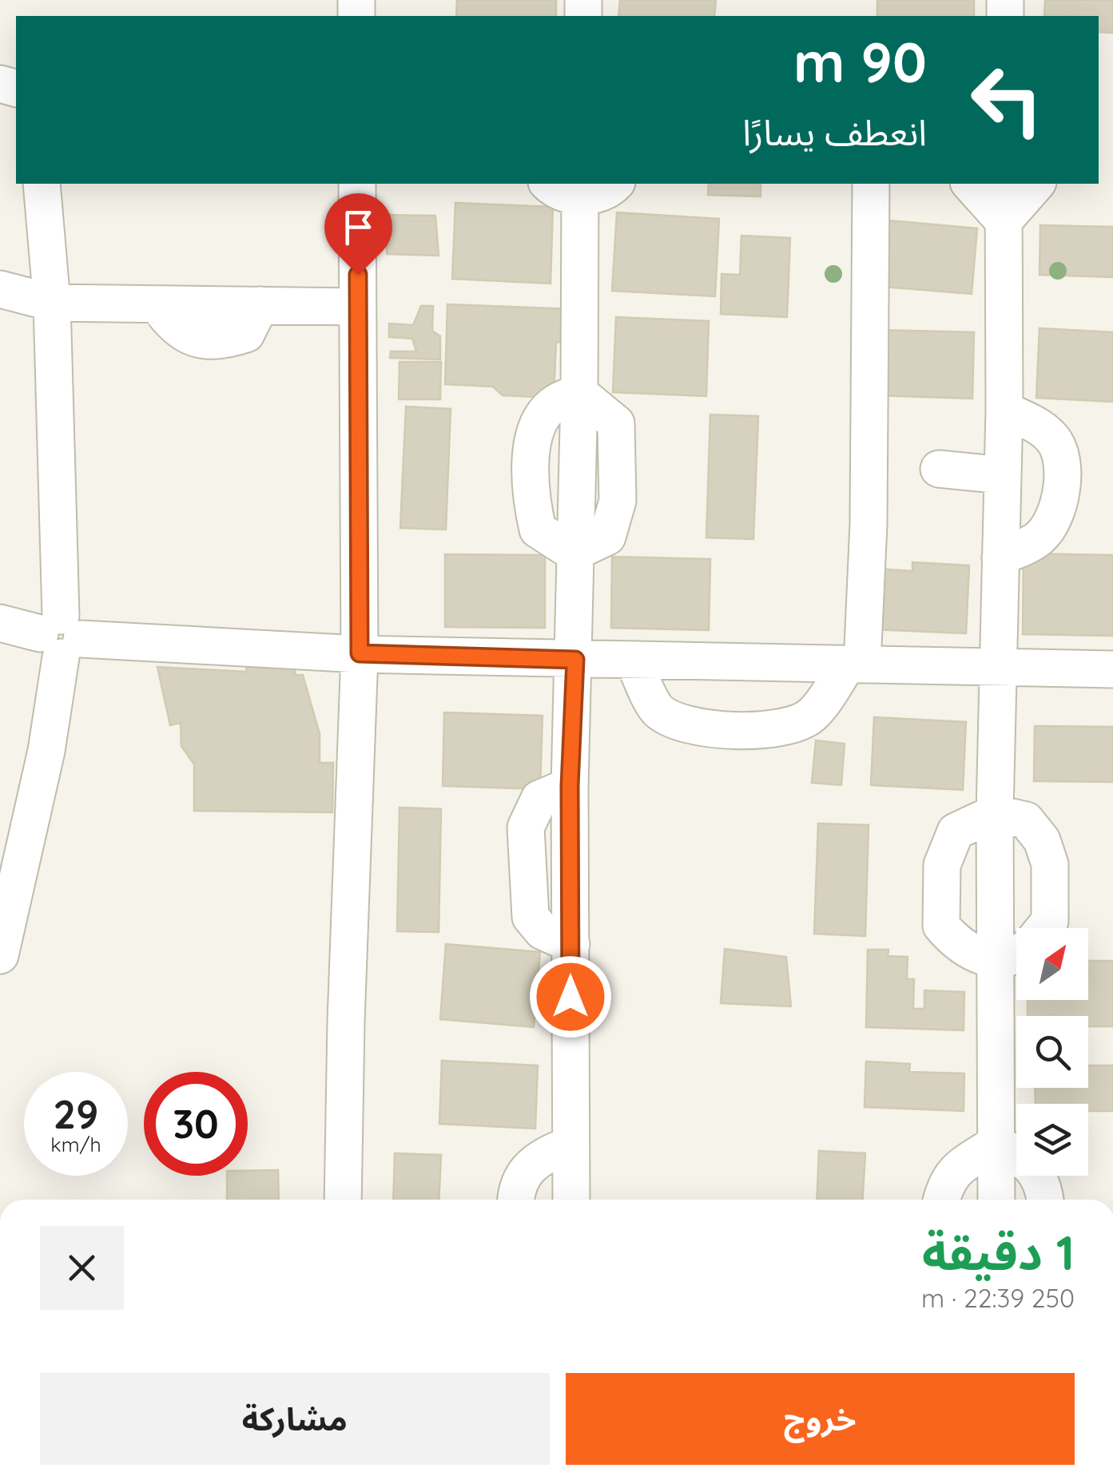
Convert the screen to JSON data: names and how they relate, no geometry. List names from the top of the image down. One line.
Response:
{"north":"top right","page":{"turn":["90 m","انعطف يسارًا"],"speed":"29 km/h","limit":"30","heading":["1 دقيقة","250 m · 22:39"],"buttons":["خروج","مشاركة"]}}
